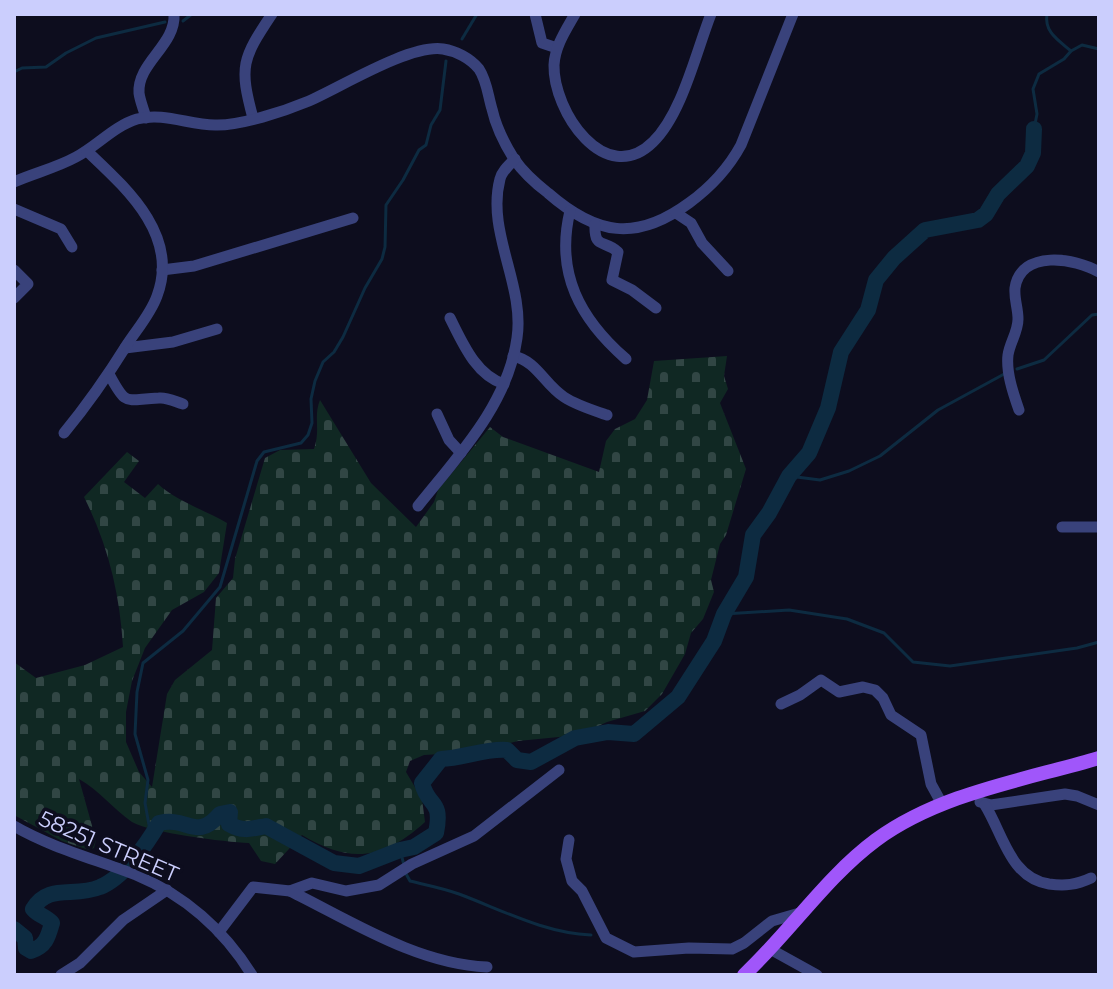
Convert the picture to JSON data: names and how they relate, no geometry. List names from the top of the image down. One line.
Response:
{"streets":{"street":["58251 STREET"]}}
